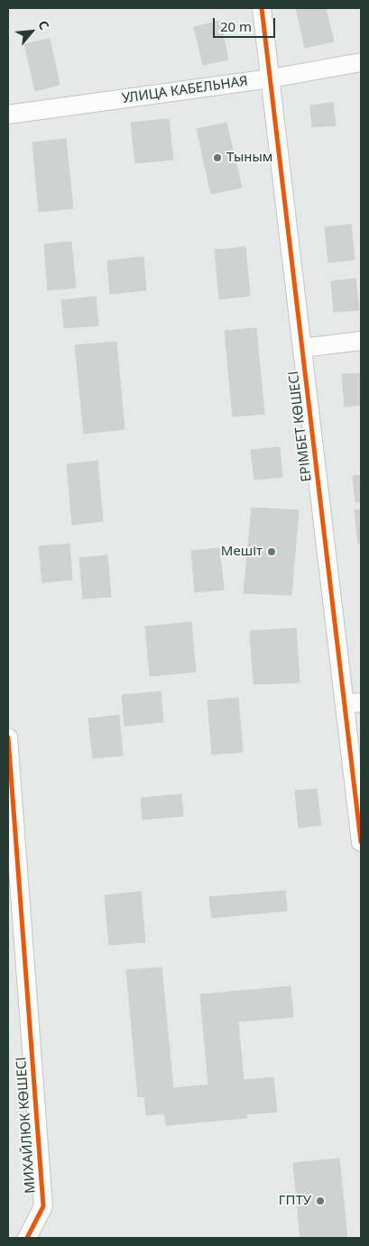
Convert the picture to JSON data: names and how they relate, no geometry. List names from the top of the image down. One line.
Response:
{"streets":{"street":["УЛИЦА КАБЕЛЬНАЯ","ЕРІМБЕТ КӨШЕСІ","МИХАЙЛЮК КӨШЕСІ"]},"crossings":[["УЛИЦА КАБЕЛЬНАЯ","ЕРІМБЕТ КӨШЕСІ"]],"places":["Тыным","Мешіт","ГПТУ"],"scale_bar":"20 m","north":"top right"}
